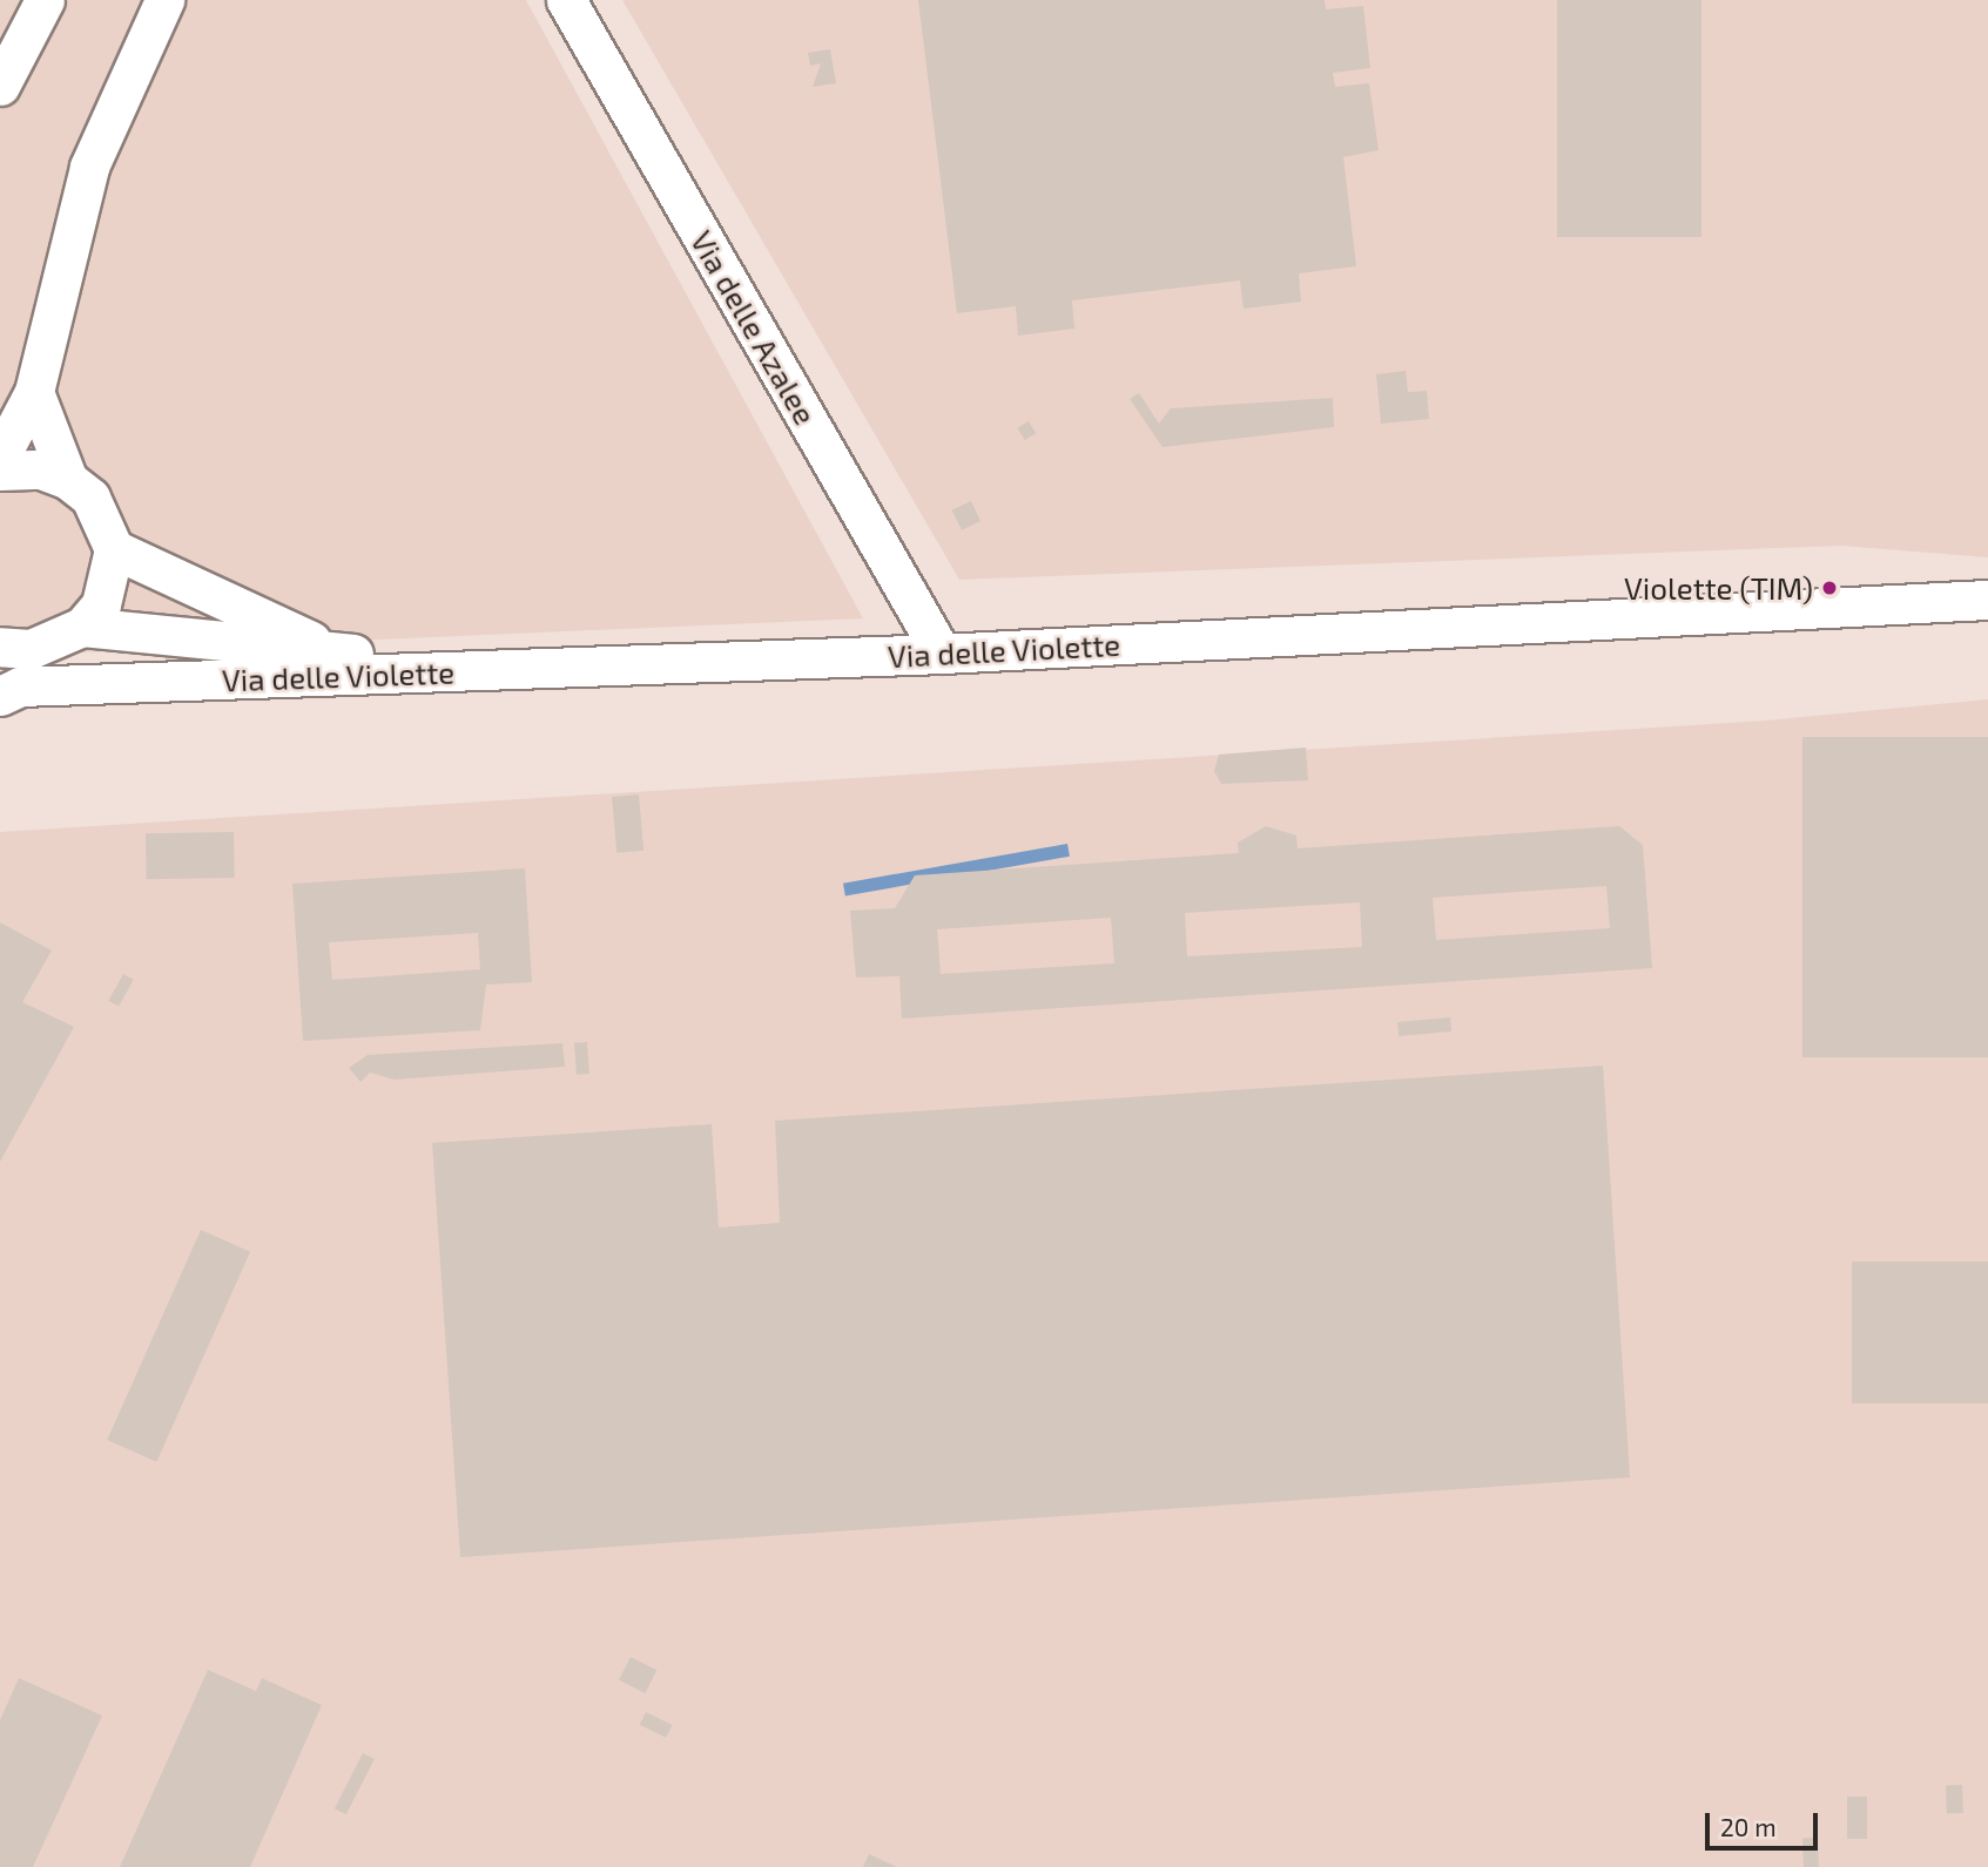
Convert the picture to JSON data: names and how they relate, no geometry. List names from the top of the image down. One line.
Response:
{"streets":{"street":["Via delle Azalee","Via delle Violette"]},"crossings":[["Via delle Azalee","Via delle Violette"]],"places":["Violette (TIM)"],"scale_bar":"20 m"}
